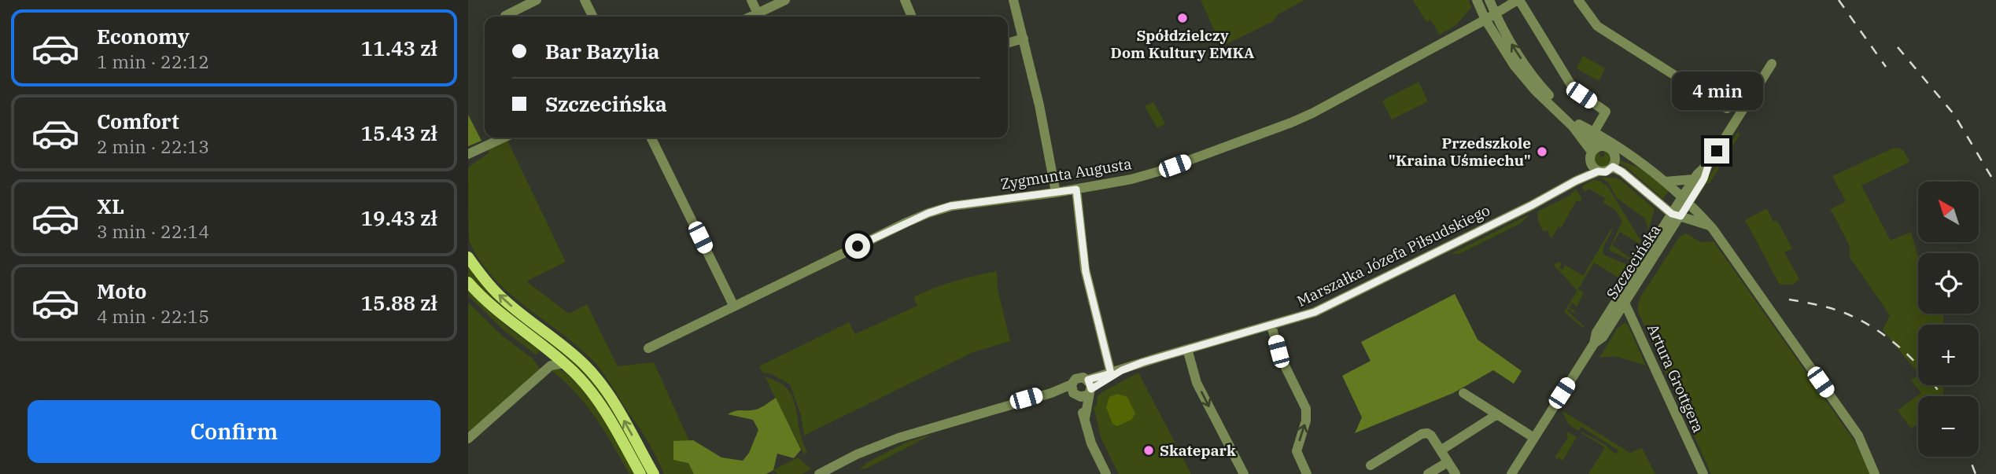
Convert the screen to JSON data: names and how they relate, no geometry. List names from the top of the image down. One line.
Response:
{"streets":{"street":["Zygmunta Augusta","Marszałka Józefa Piłsudskiego","Szczecińska","Artura Grottgera"]},"crossings":[["Szczecińska","Artura Grottgera"]],"places":["Spółdzielczy Dom Kultury EMKA","Przedszkole \"Kraina Uśmiechu\"","Skatepark"],"north":"top left","page":{"list":[{"name":"Economy","note":"1 min · 22:12","value":"11.43 zł"},{"name":"Comfort","note":"2 min · 22:13","value":"15.43 zł"},{"name":"XL","note":"3 min · 22:14","value":"19.43 zł"},{"name":"Moto","note":"4 min · 22:15","value":"15.88 zł"}],"banner":["Bar Bazylia","Szczecińska"],"bubble":"4 min","map_buttons":["+","−"],"buttons":"Confirm"}}
